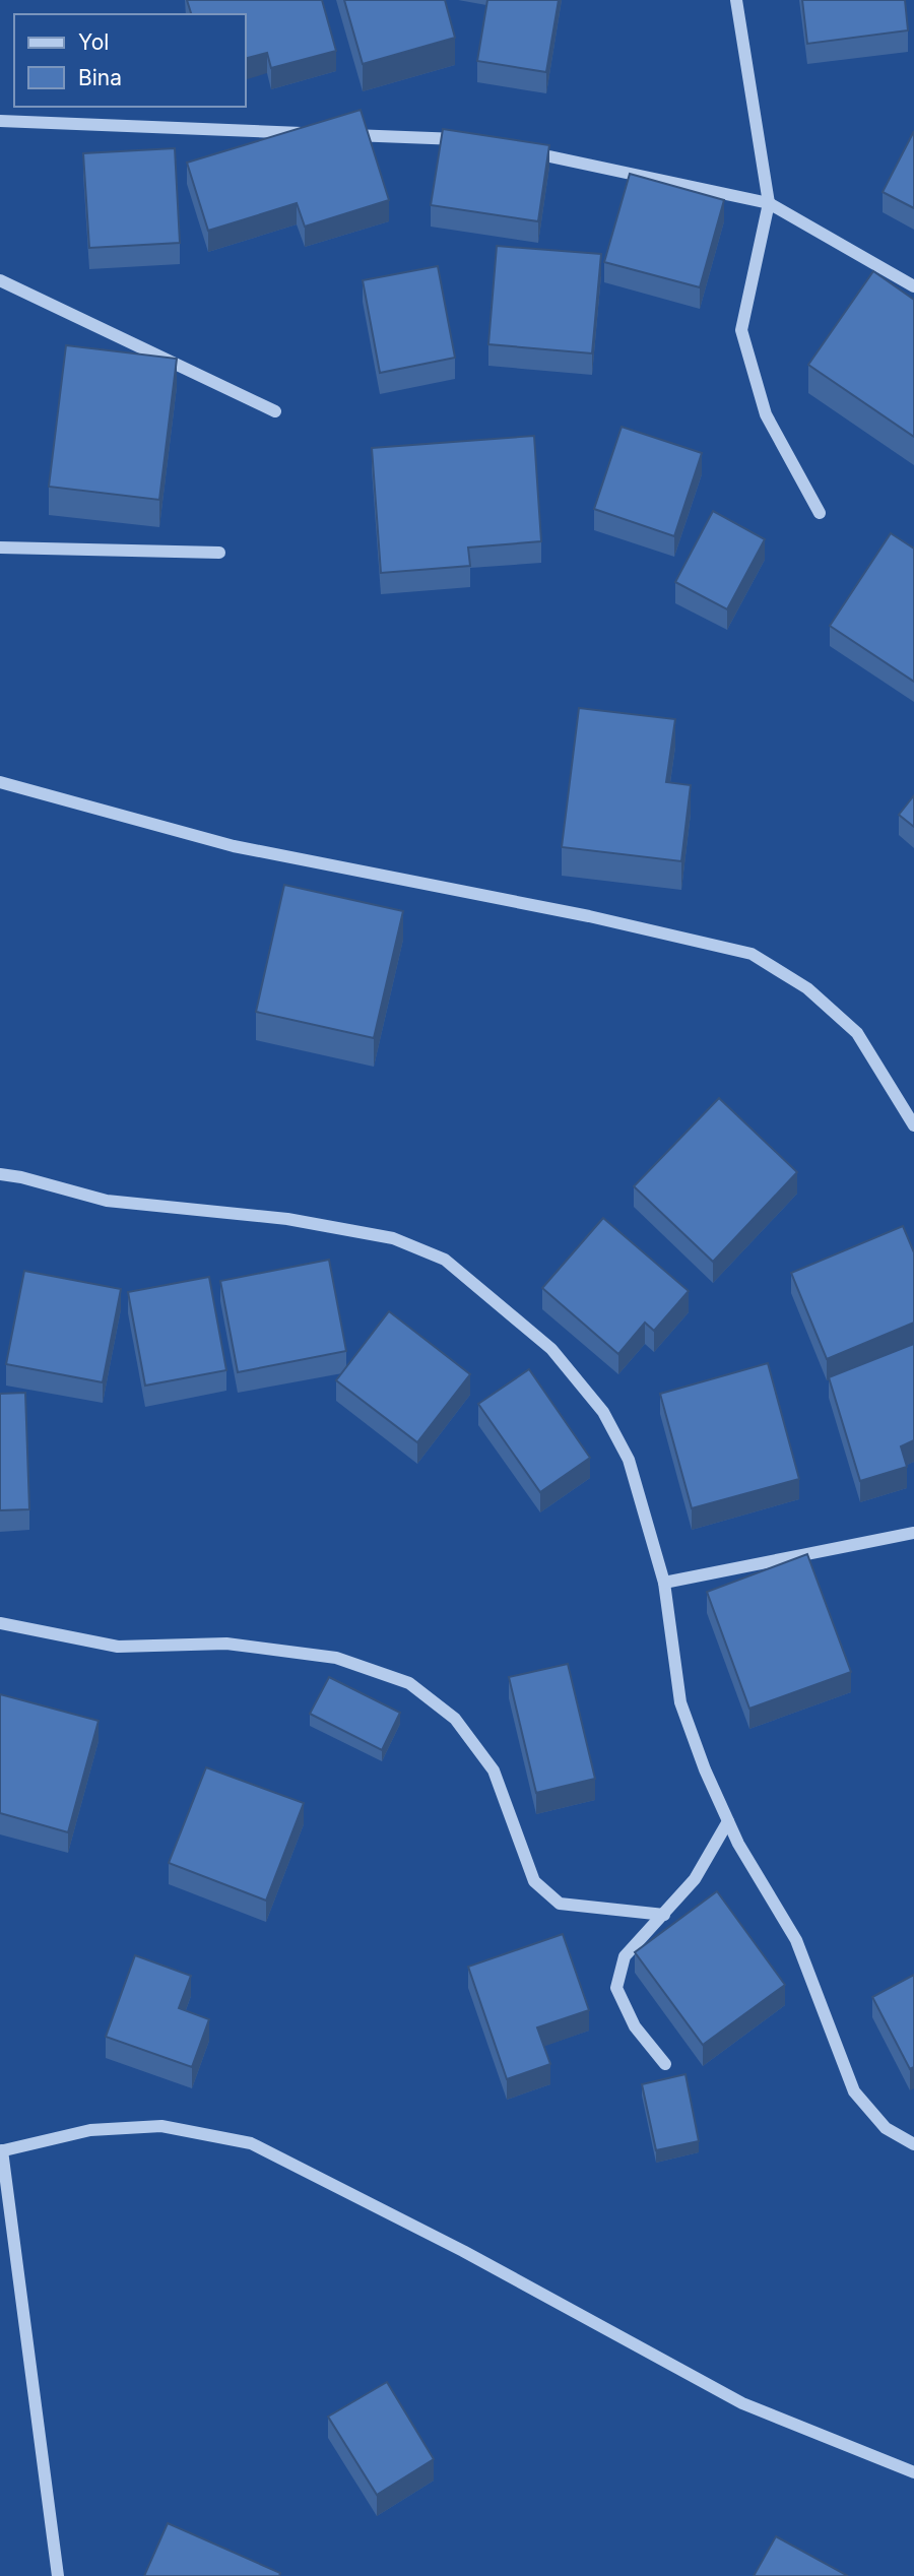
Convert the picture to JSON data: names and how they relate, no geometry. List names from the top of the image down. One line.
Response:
{"legend":["Yol","Bina"]}
